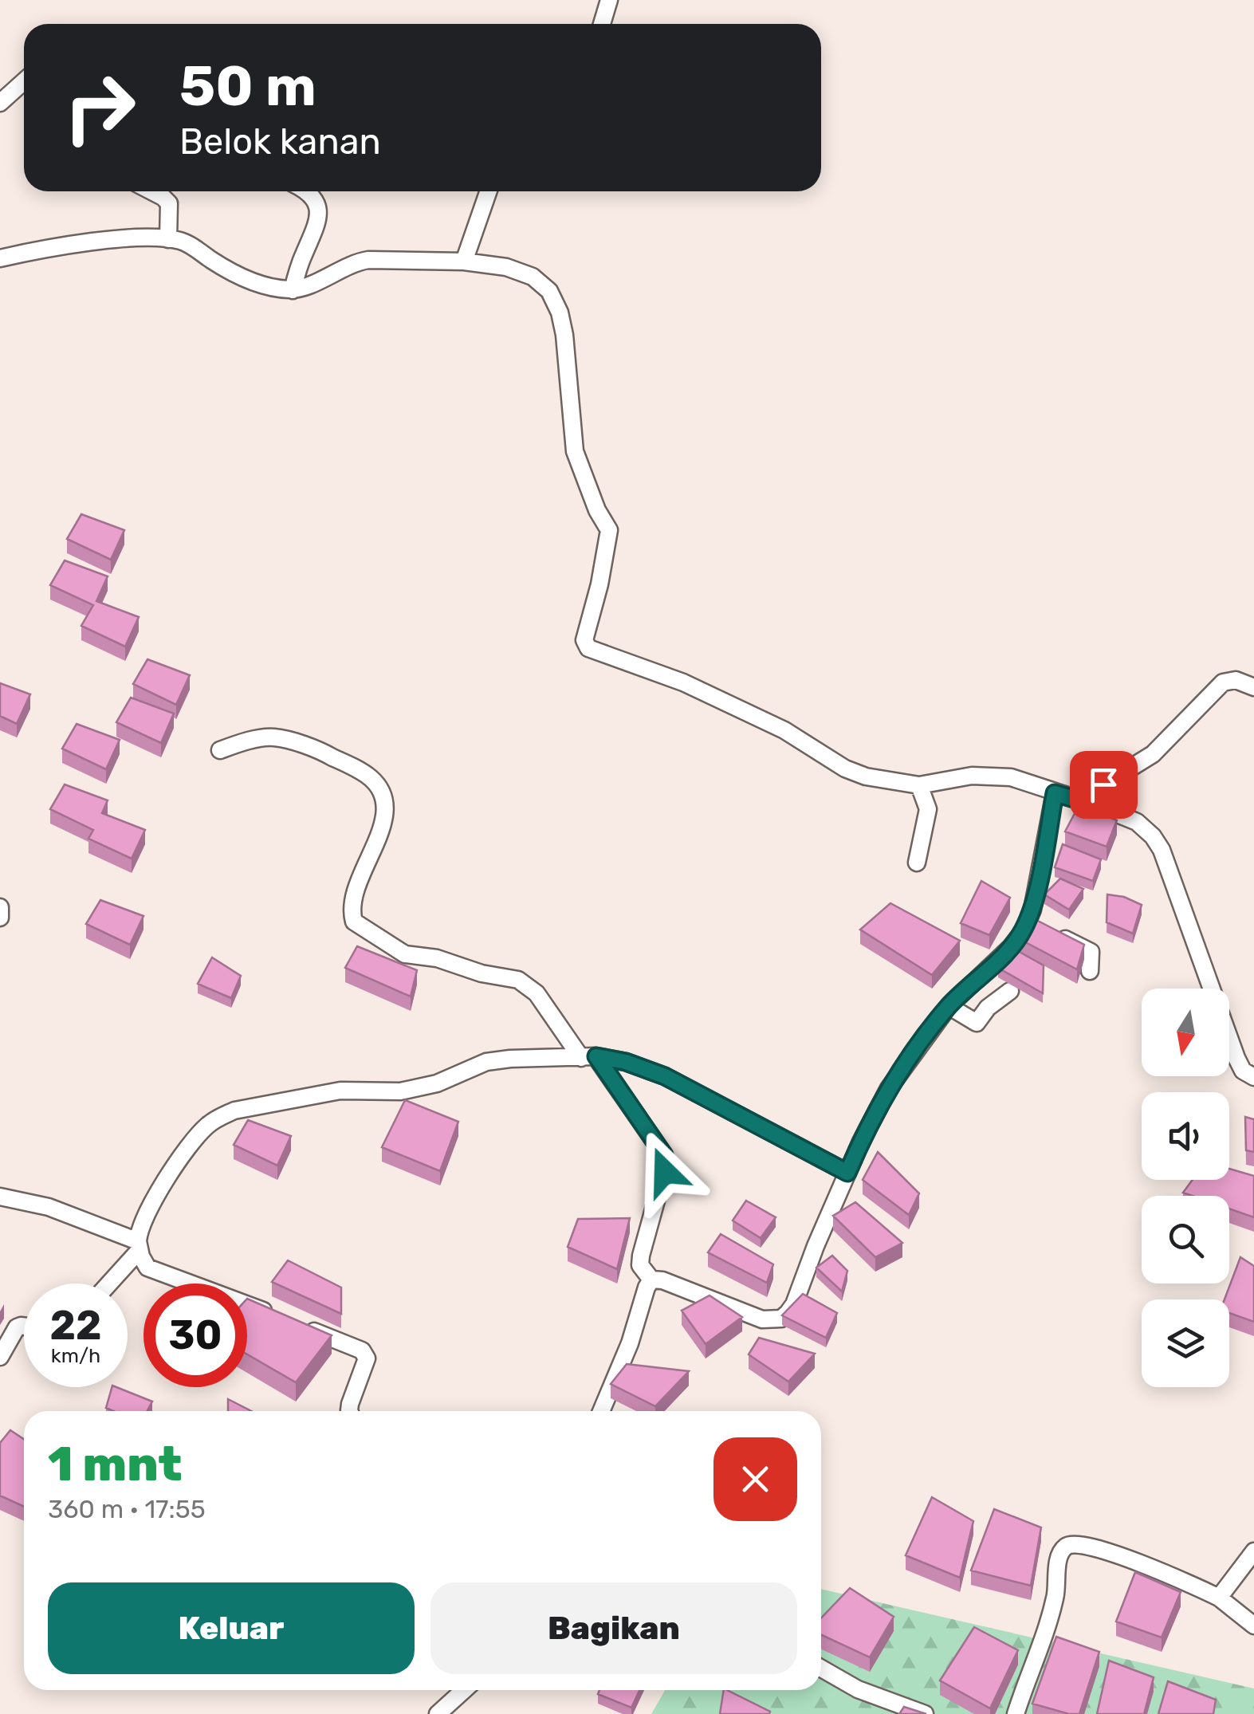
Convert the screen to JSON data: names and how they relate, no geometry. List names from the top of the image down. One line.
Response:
{"north":"bottom","page":{"turn":["50 m","Belok kanan"],"speed":"22 km/h","limit":"30","heading":["1 mnt","360 m · 17:55"],"buttons":["Keluar","Bagikan"]}}
